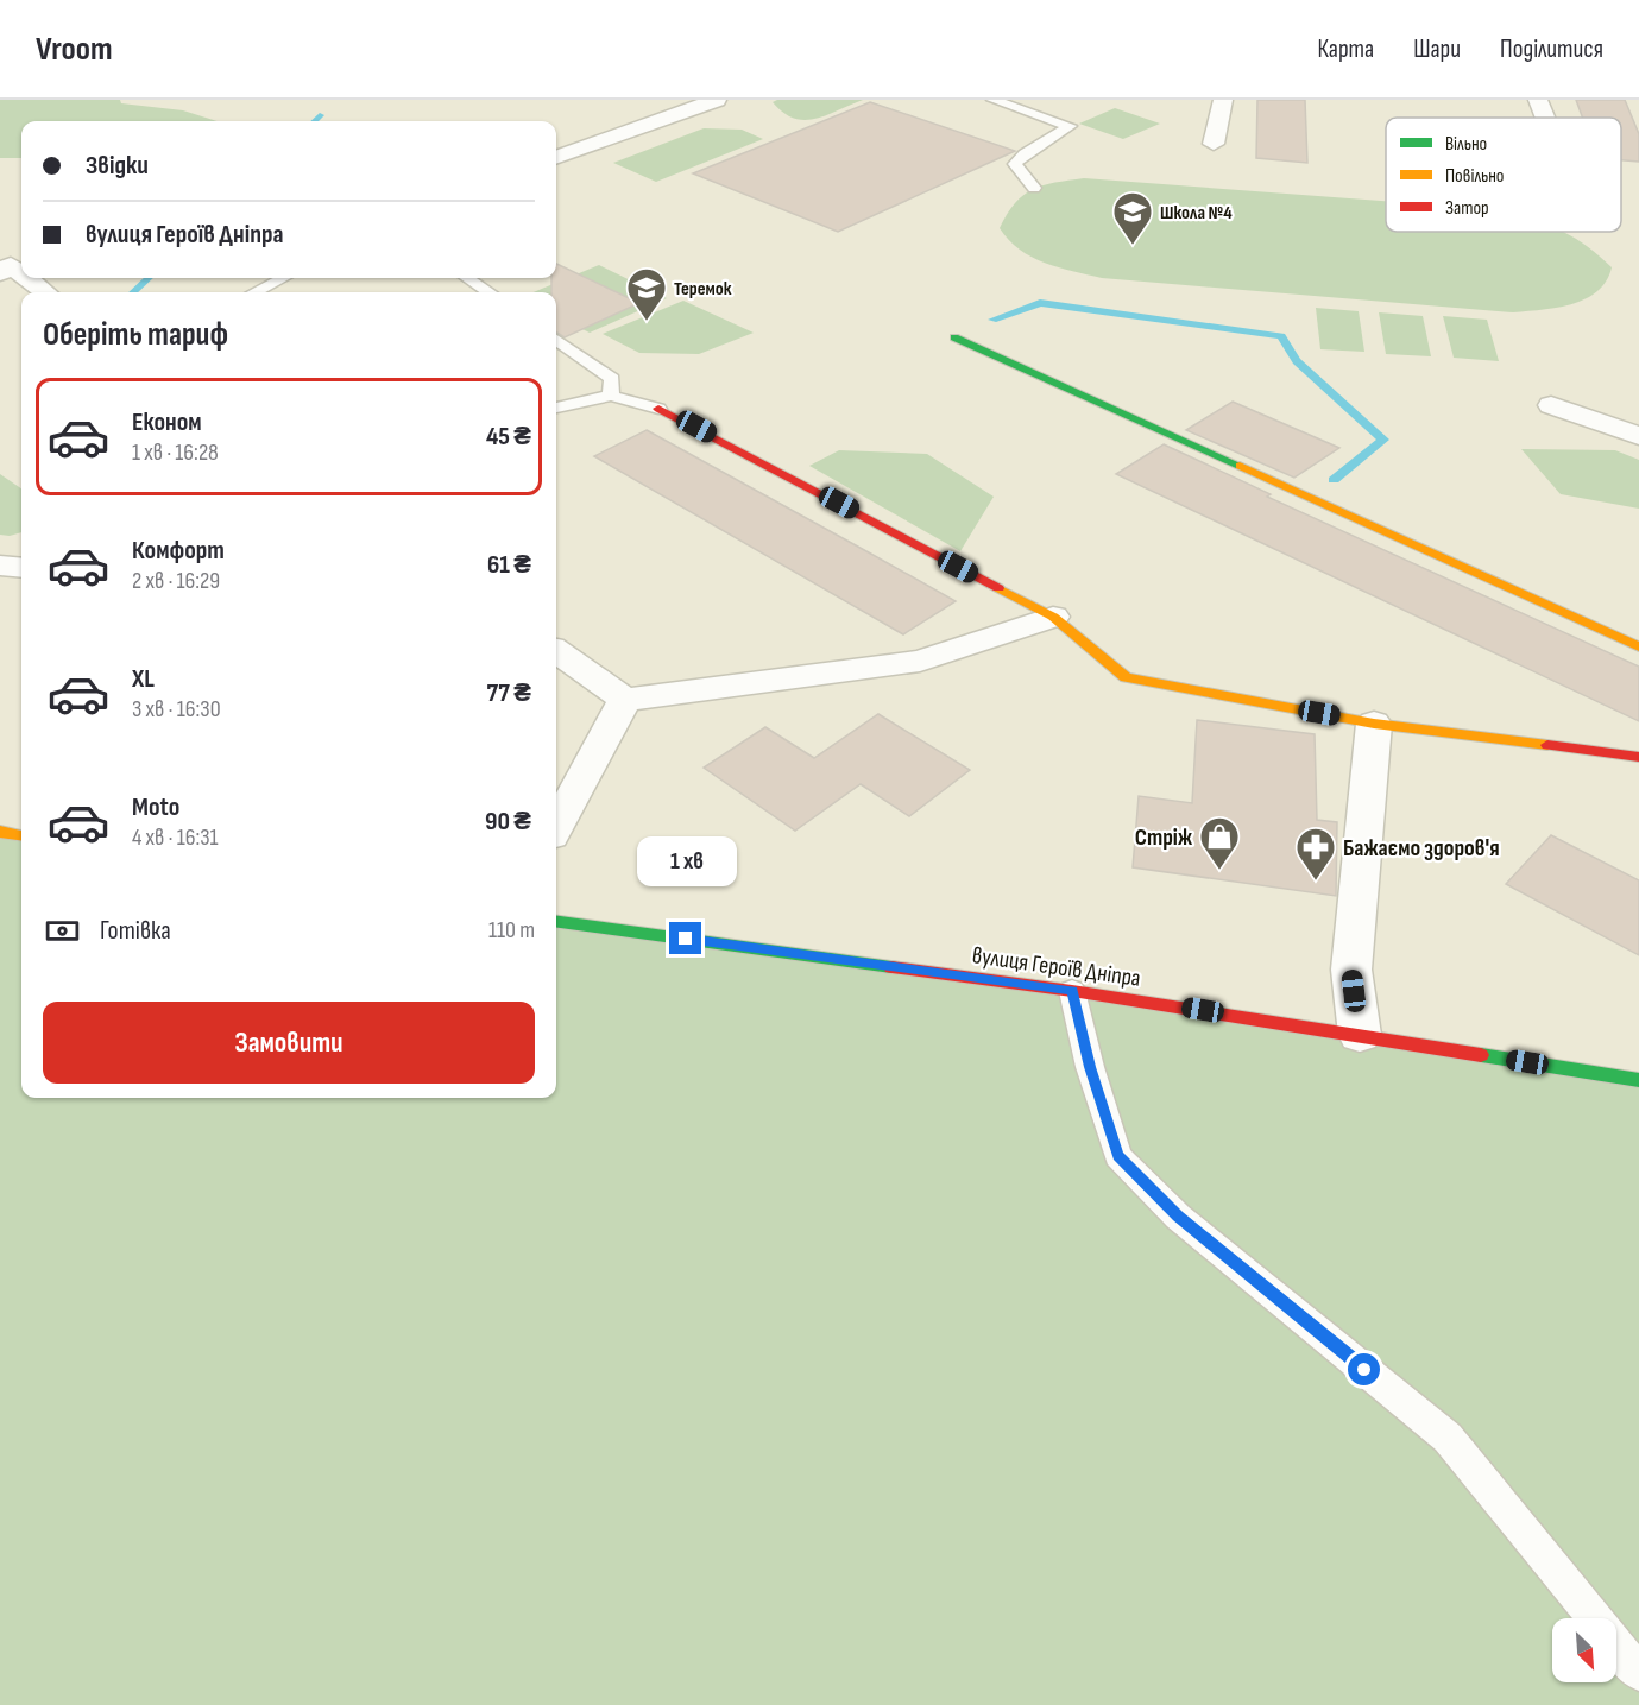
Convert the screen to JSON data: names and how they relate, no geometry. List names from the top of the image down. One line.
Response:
{"streets":{"street":["вулиця Героїв Дніпра"]},"places":{"school or university":["Школа №4","Теремок"],"shop":["Стріж"],"pharmacy":["Бажаємо здоров'я"]},"legend":["Вільно","Повільно","Затор"],"north":"bottom right","page":{"header":"Vroom","nav":["Карта","Шари","Поділитися"],"banner":["Звідки","вулиця Героїв Дніпра"],"heading":"Оберіть тариф","list":[{"name":"Економ","note":"1 хв · 16:28","value":"45 ₴"},{"name":"Комфорт","note":"2 хв · 16:29","value":"61 ₴"},{"name":"XL","note":"3 хв · 16:30","value":"77 ₴"},{"name":"Moto","note":"4 хв · 16:31","value":"90 ₴"}],"bubble":"1 хв","pay":["Готівка","110 m"],"buttons":"Замовити"}}
